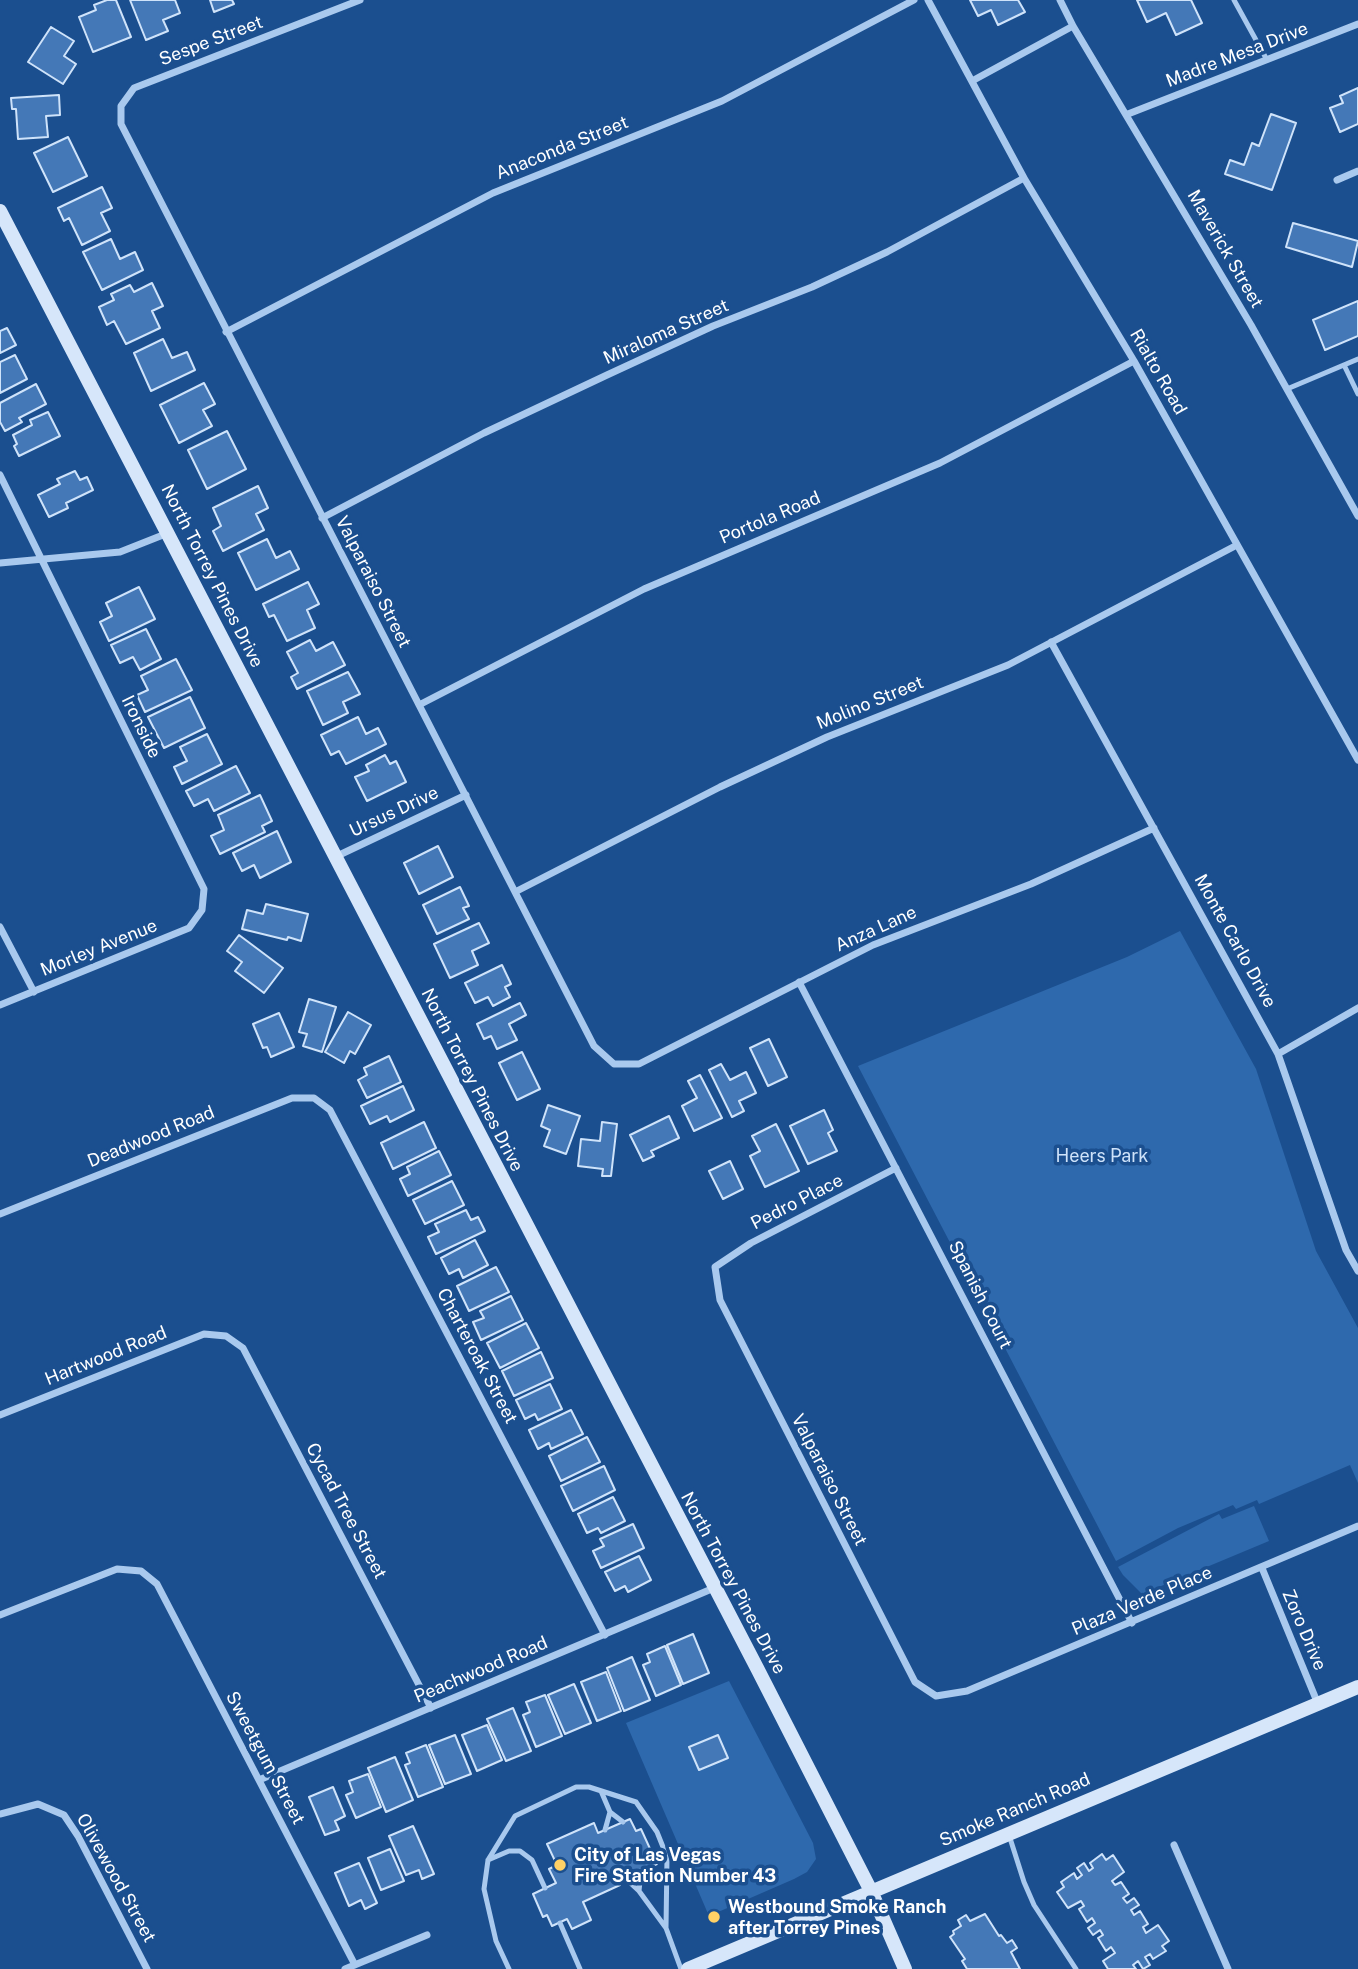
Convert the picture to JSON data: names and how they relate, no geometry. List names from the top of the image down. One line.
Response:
{"streets":{"main road":["North Torrey Pines Drive","Smoke Ranch Road"],"street":["Sespe Street","Madre Mesa Drive","Anaconda Street","Maverick Street","Miraloma Street","Rialto Road","Portola Road","Valparaiso Street","Molino Street","Ironside","Ursus Drive","Anza Lane","Monte Carlo Drive","Morley Avenue","Deadwood Road","Pedro Place","Spanish Court","Hartwood Road","Charteroak Street","Cycad Tree Street","Plaza Verde Place","Zoro Drive","Peachwood Road","Sweetgum Street","Olivewood Street"]},"crossings":[["Sespe Street","Valparaiso Street"],["Madre Mesa Drive","Maverick Street"],["Anaconda Street","Valparaiso Street"],["Miraloma Street","Rialto Road"],["Miraloma Street","Valparaiso Street"],["Rialto Road","Portola Road"],["Rialto Road","Molino Street"],["Portola Road","Valparaiso Street"],["North Torrey Pines Drive","Ursus Drive"],["North Torrey Pines Drive","Peachwood Road"],["North Torrey Pines Drive","Smoke Ranch Road"],["Valparaiso Street","Molino Street"],["Valparaiso Street","Ursus Drive"],["Valparaiso Street","Anza Lane"],["Valparaiso Street","Pedro Place"],["Valparaiso Street","Plaza Verde Place"],["Molino Street","Monte Carlo Drive"],["Ironside","Morley Avenue"],["Anza Lane","Monte Carlo Drive"],["Anza Lane","Spanish Court"],["Deadwood Road","Charteroak Street"],["Pedro Place","Spanish Court"],["Spanish Court","Plaza Verde Place"],["Hartwood Road","Cycad Tree Street"],["Charteroak Street","Peachwood Road"],["Cycad Tree Street","Peachwood Road"],["Plaza Verde Place","Zoro Drive"],["Zoro Drive","Smoke Ranch Road"],["Peachwood Road","Sweetgum Street"]],"parks":["Heers Park"],"places":["City of Las Vegas Fire Station Number 43","Westbound Smoke Ranch after Torrey Pines"]}
